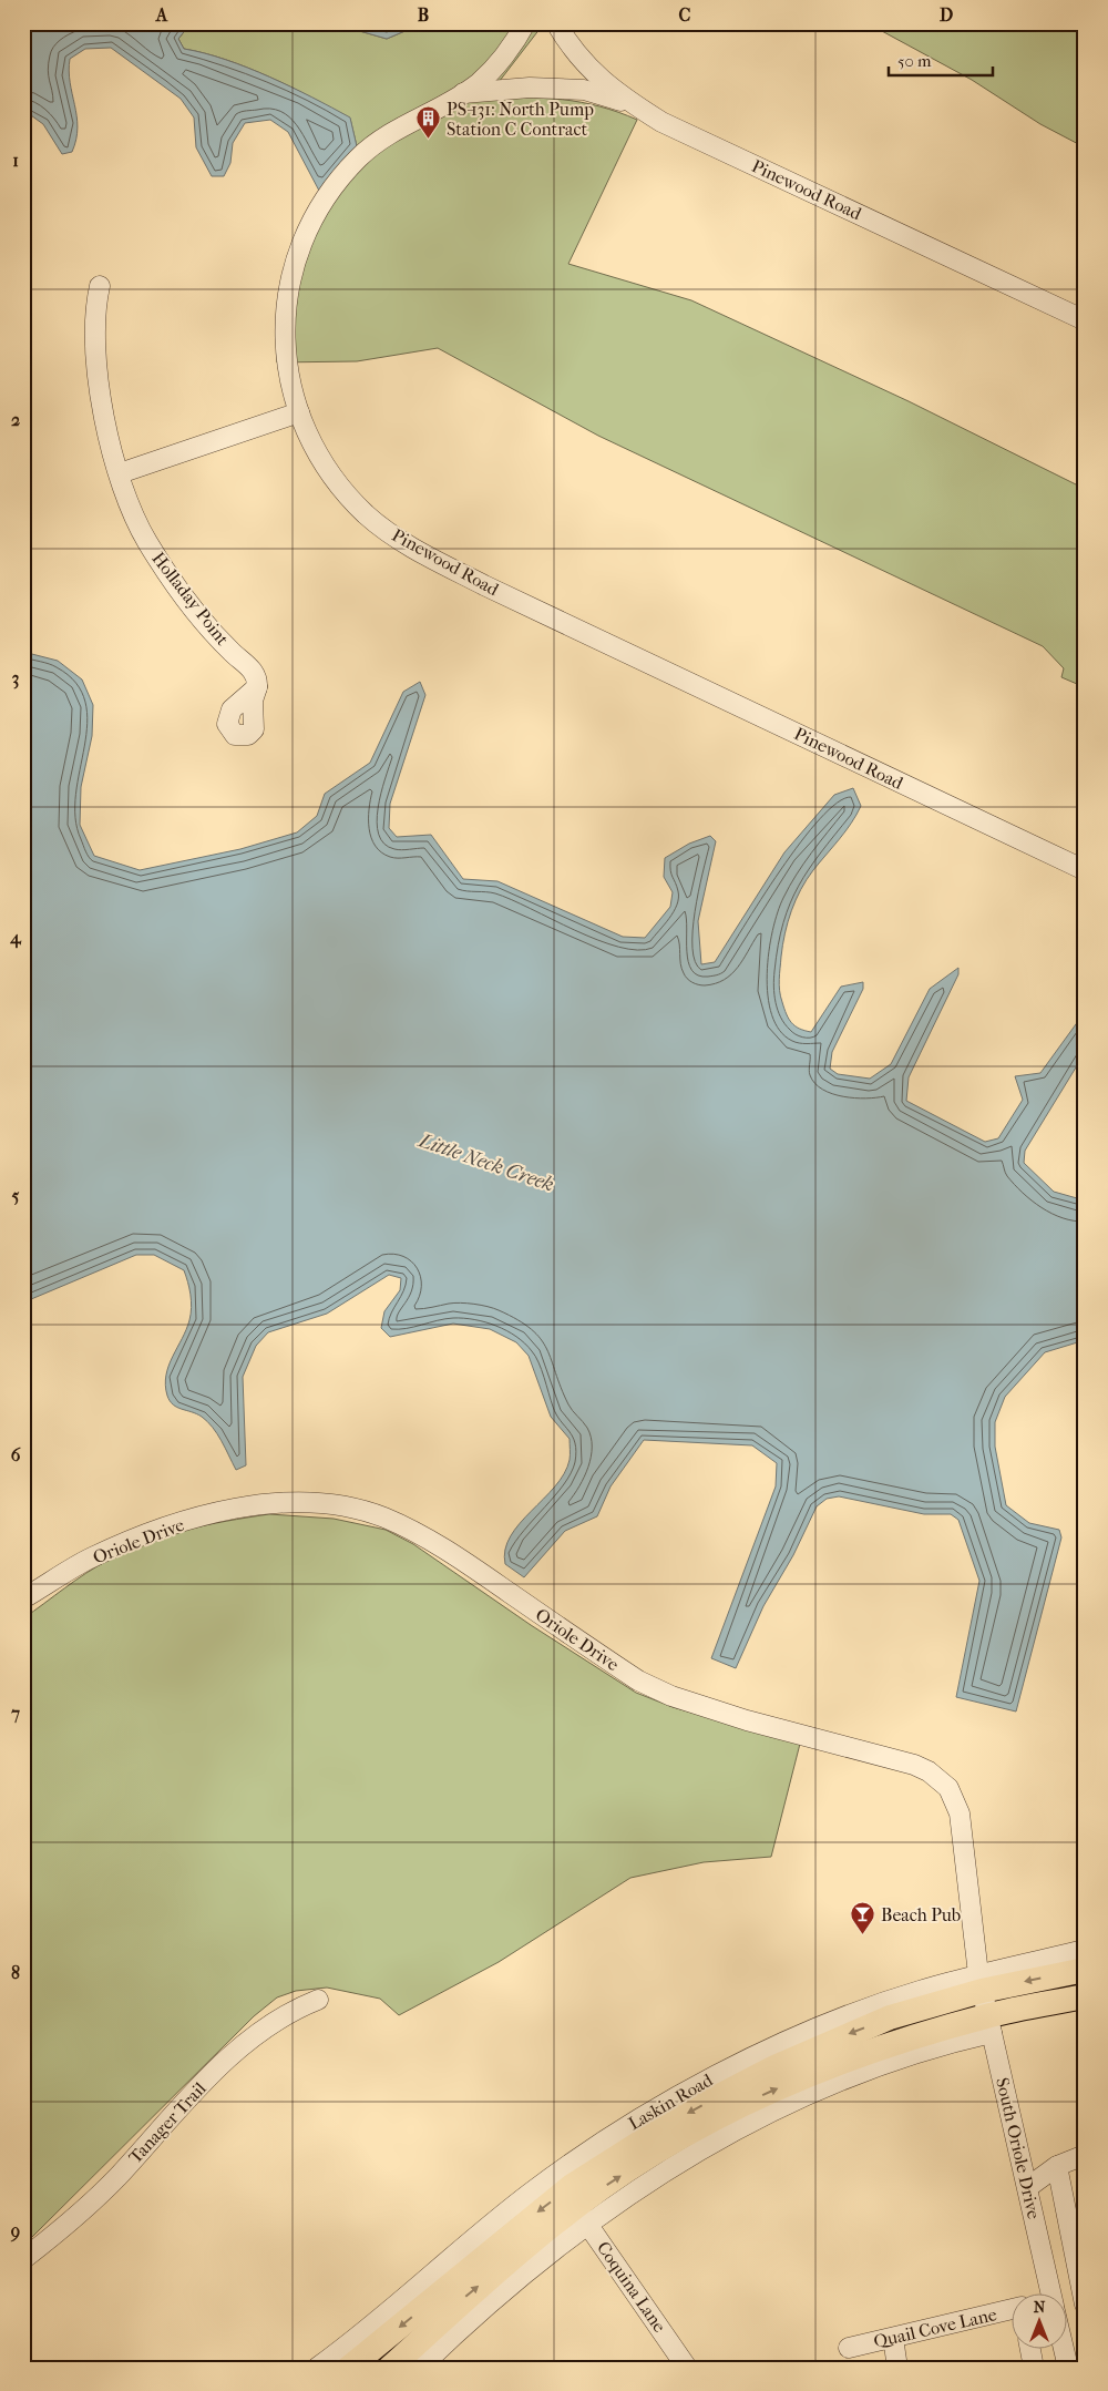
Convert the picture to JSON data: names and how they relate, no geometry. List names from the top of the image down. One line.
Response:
{"streets":{"main road":["Laskin Road"],"street":["Pinewood Road","Holladay Point","Oriole Drive","Tanager Trail","South Oriole Drive","Coquina Lane","Quail Cove Lane"]},"crossings":[["Oriole Drive","Laskin Road"],["Oriole Drive","South Oriole Drive"],["Laskin Road","South Oriole Drive"],["Laskin Road","Coquina Lane"]],"water":["Little Neck Creek"],"places":{"building":["PS-131: North Pump Station C Contract"],"bar":["Beach Pub"]},"scale_bar":"50 m","north":"top","grid":{"columns":["A","B","C","D"],"rows":["1","2","3","4","5","6","7","8","9"]}}
